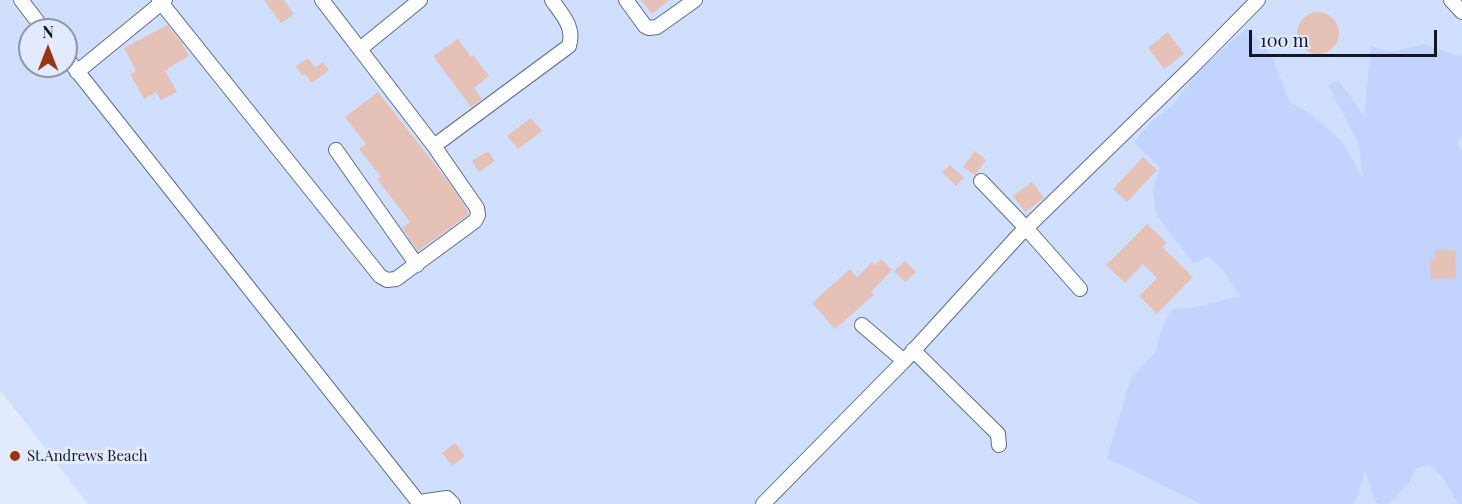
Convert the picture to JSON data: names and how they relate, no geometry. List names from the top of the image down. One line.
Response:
{"places":["St.Andrews Beach"],"scale_bar":"100 m","north":"top"}
